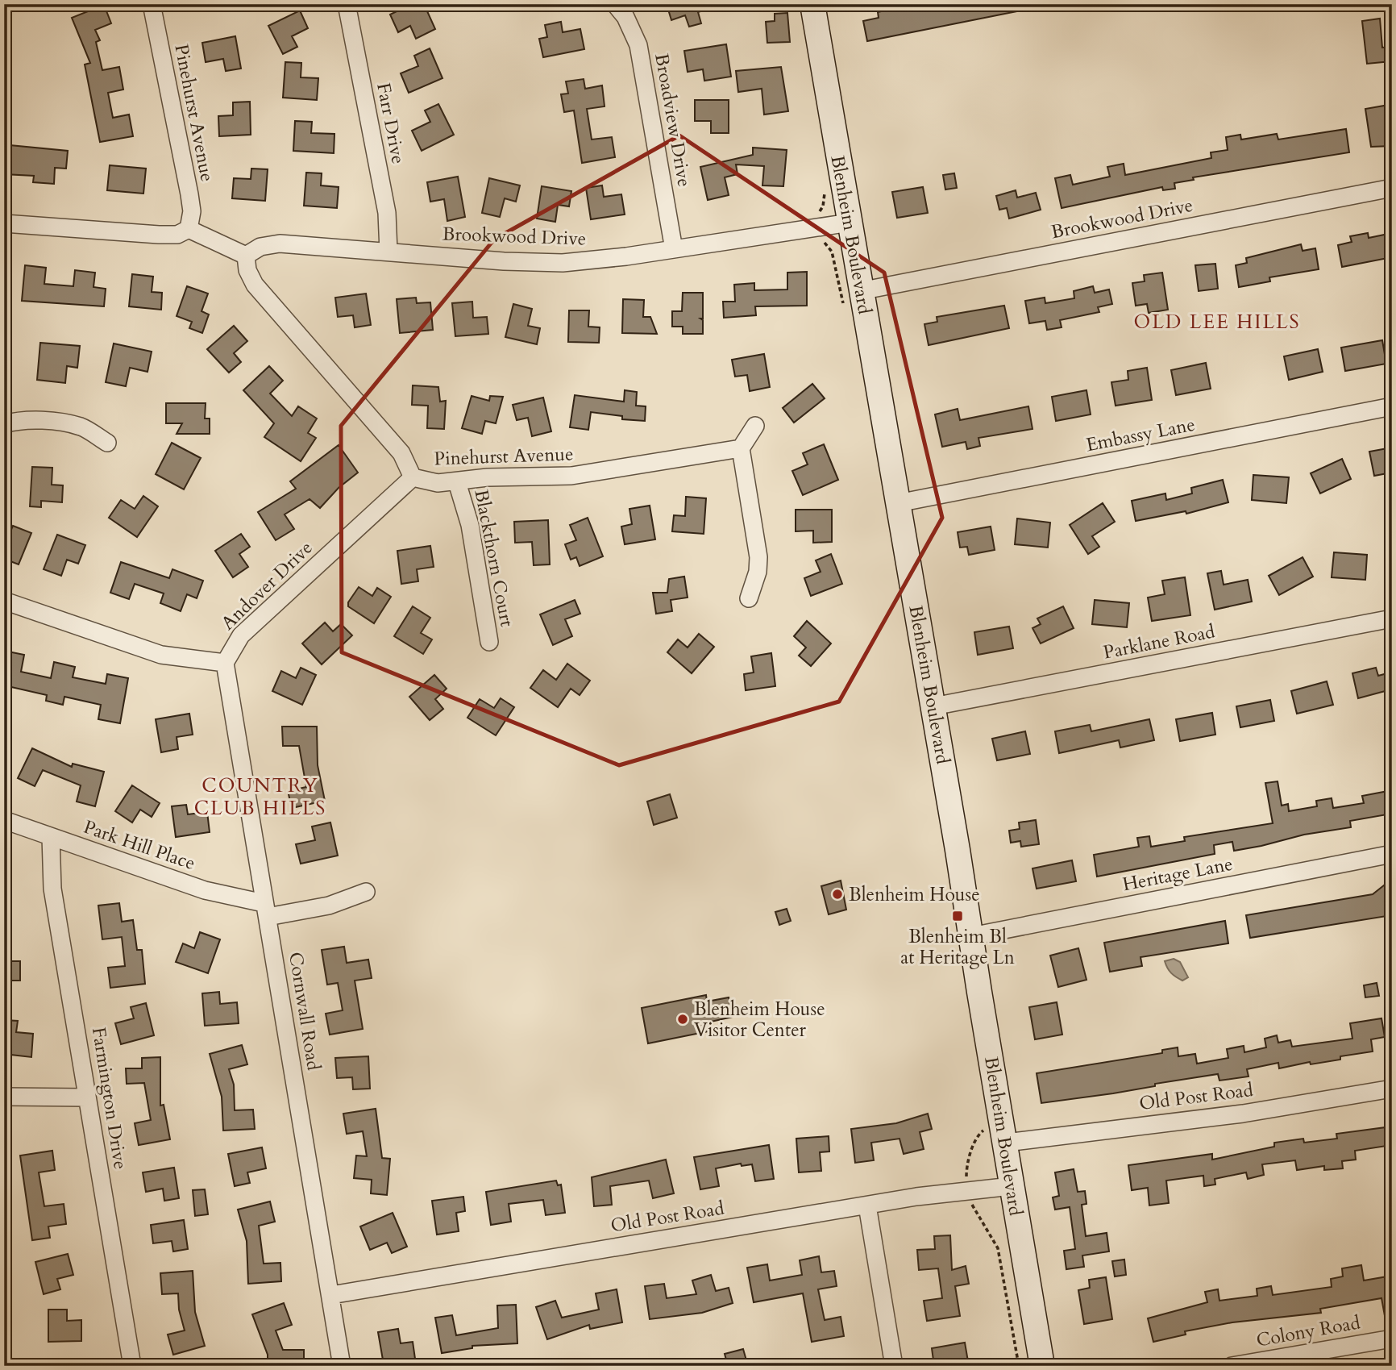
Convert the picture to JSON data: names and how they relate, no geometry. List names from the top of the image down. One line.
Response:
{"streets":{"main road":["Blenheim Boulevard"],"street":["Pinehurst Avenue","Broadview Drive","Farr Drive","Brookwood Drive","Embassy Lane","Blackthorn Court","Andover Drive","Parklane Road","Park Hill Place","Heritage Lane","Cornwall Road","Old Post Road","Farmington Drive","Colony Road"]},"crossings":[["Pinehurst Avenue","Brookwood Drive"],["Pinehurst Avenue","Blackthorn Court"],["Pinehurst Avenue","Andover Drive"],["Broadview Drive","Brookwood Drive"],["Farr Drive","Brookwood Drive"],["Brookwood Drive","Blenheim Boulevard"],["Blenheim Boulevard","Embassy Lane"],["Blenheim Boulevard","Parklane Road"],["Blenheim Boulevard","Heritage Lane"],["Blenheim Boulevard","Old Post Road"],["Andover Drive","Cornwall Road"],["Park Hill Place","Cornwall Road"],["Park Hill Place","Farmington Drive"],["Cornwall Road","Old Post Road"]],"districts":["OLD LEE HILLS","COUNTRY CLUB HILLS"],"places":{"other":["Blenheim House","Blenheim House Visitor Center"],"transit":["Blenheim Bl at Heritage Ln"]}}
